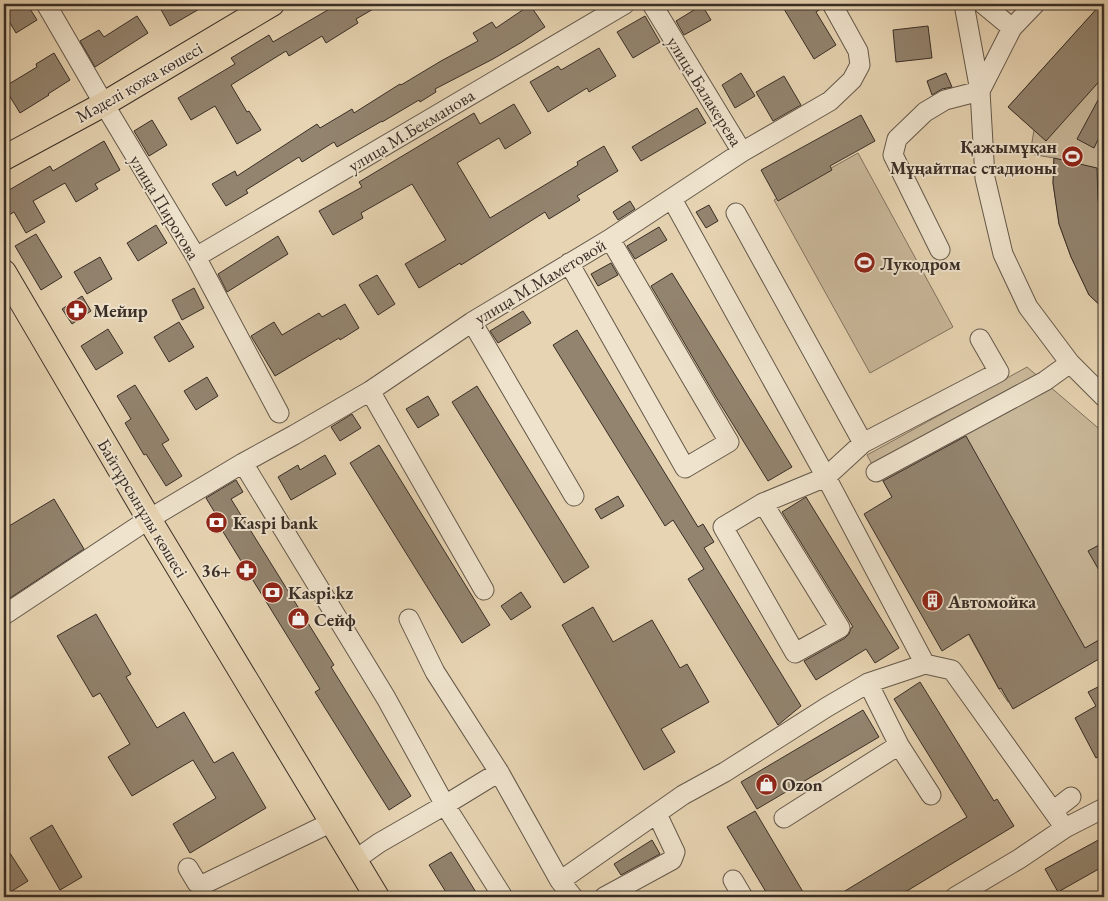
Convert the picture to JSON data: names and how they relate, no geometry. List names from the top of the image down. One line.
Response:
{"streets":{"main road":["Мәделі қожа көшесі","Байтұрсынұлы көшесі"],"street":["улица Балакерева","улица М.Бекманова","улица Пирогова","улица М.Маметовой"]},"crossings":[["Мәделі қожа көшесі","улица Пирогова"],["улица Балакерева","улица М.Маметовой"],["улица М.Бекманова","улица Пирогова"],["улица М.Маметовой","Байтұрсынұлы көшесі"]],"places":{"sports":["Қажымұқан Мұңайтпас стадионы","Лукодром"],"pharmacy":["Мейир","36+"],"bank":["Kaspi bank","Kaspi.kz"],"building":["Автомойка"],"shop":["Сейф","Ozon"]}}
